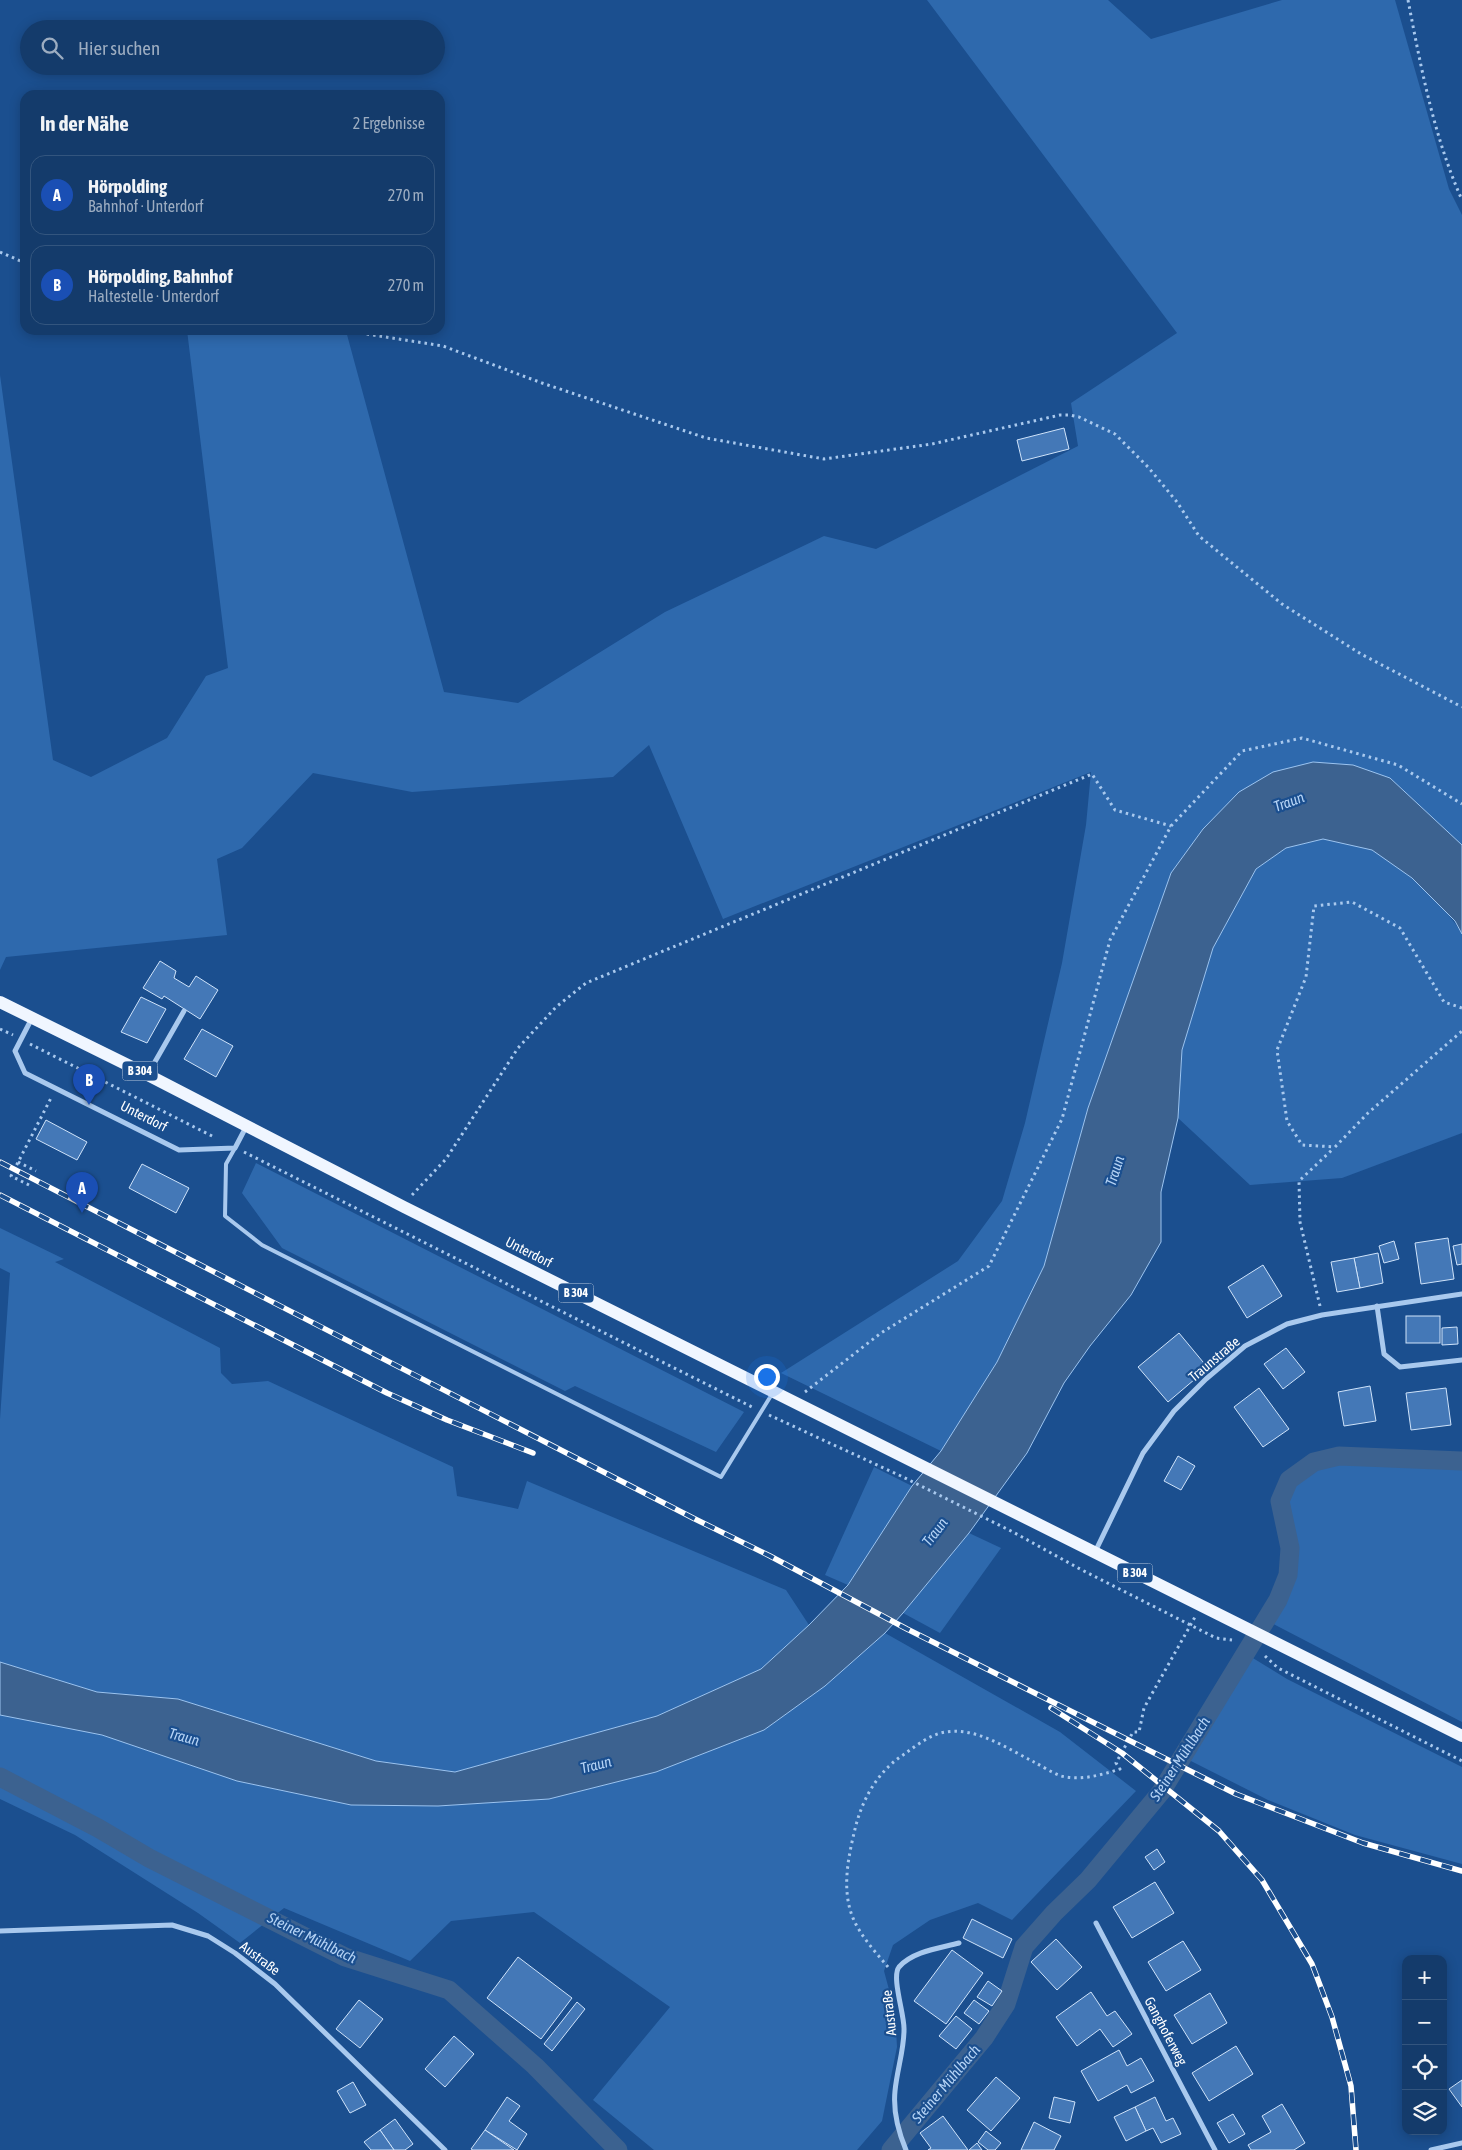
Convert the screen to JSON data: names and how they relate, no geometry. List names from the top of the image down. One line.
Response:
{"streets":{"main road":["B 304","Unterdorf"],"street":["Traunstraße","Austraße","Ganghoferweg"]},"crossings":[["B 304","Unterdorf"],["B 304","Traunstraße"],["Unterdorf","Traunstraße"]],"water":["Traun","Steiner Mühlbach"],"page":{"search":"Hier suchen","heading":["In der Nähe","2 Ergebnisse"],"list":[{"mark":"A","name":"Hörpolding","note":"Bahnhof · Unterdorf","value":"270 m"},{"mark":"B","name":"Hörpolding, Bahnhof","note":"Haltestelle · Unterdorf","value":"270 m"}],"pins":["B","A"],"map_buttons":["+","−"]}}
